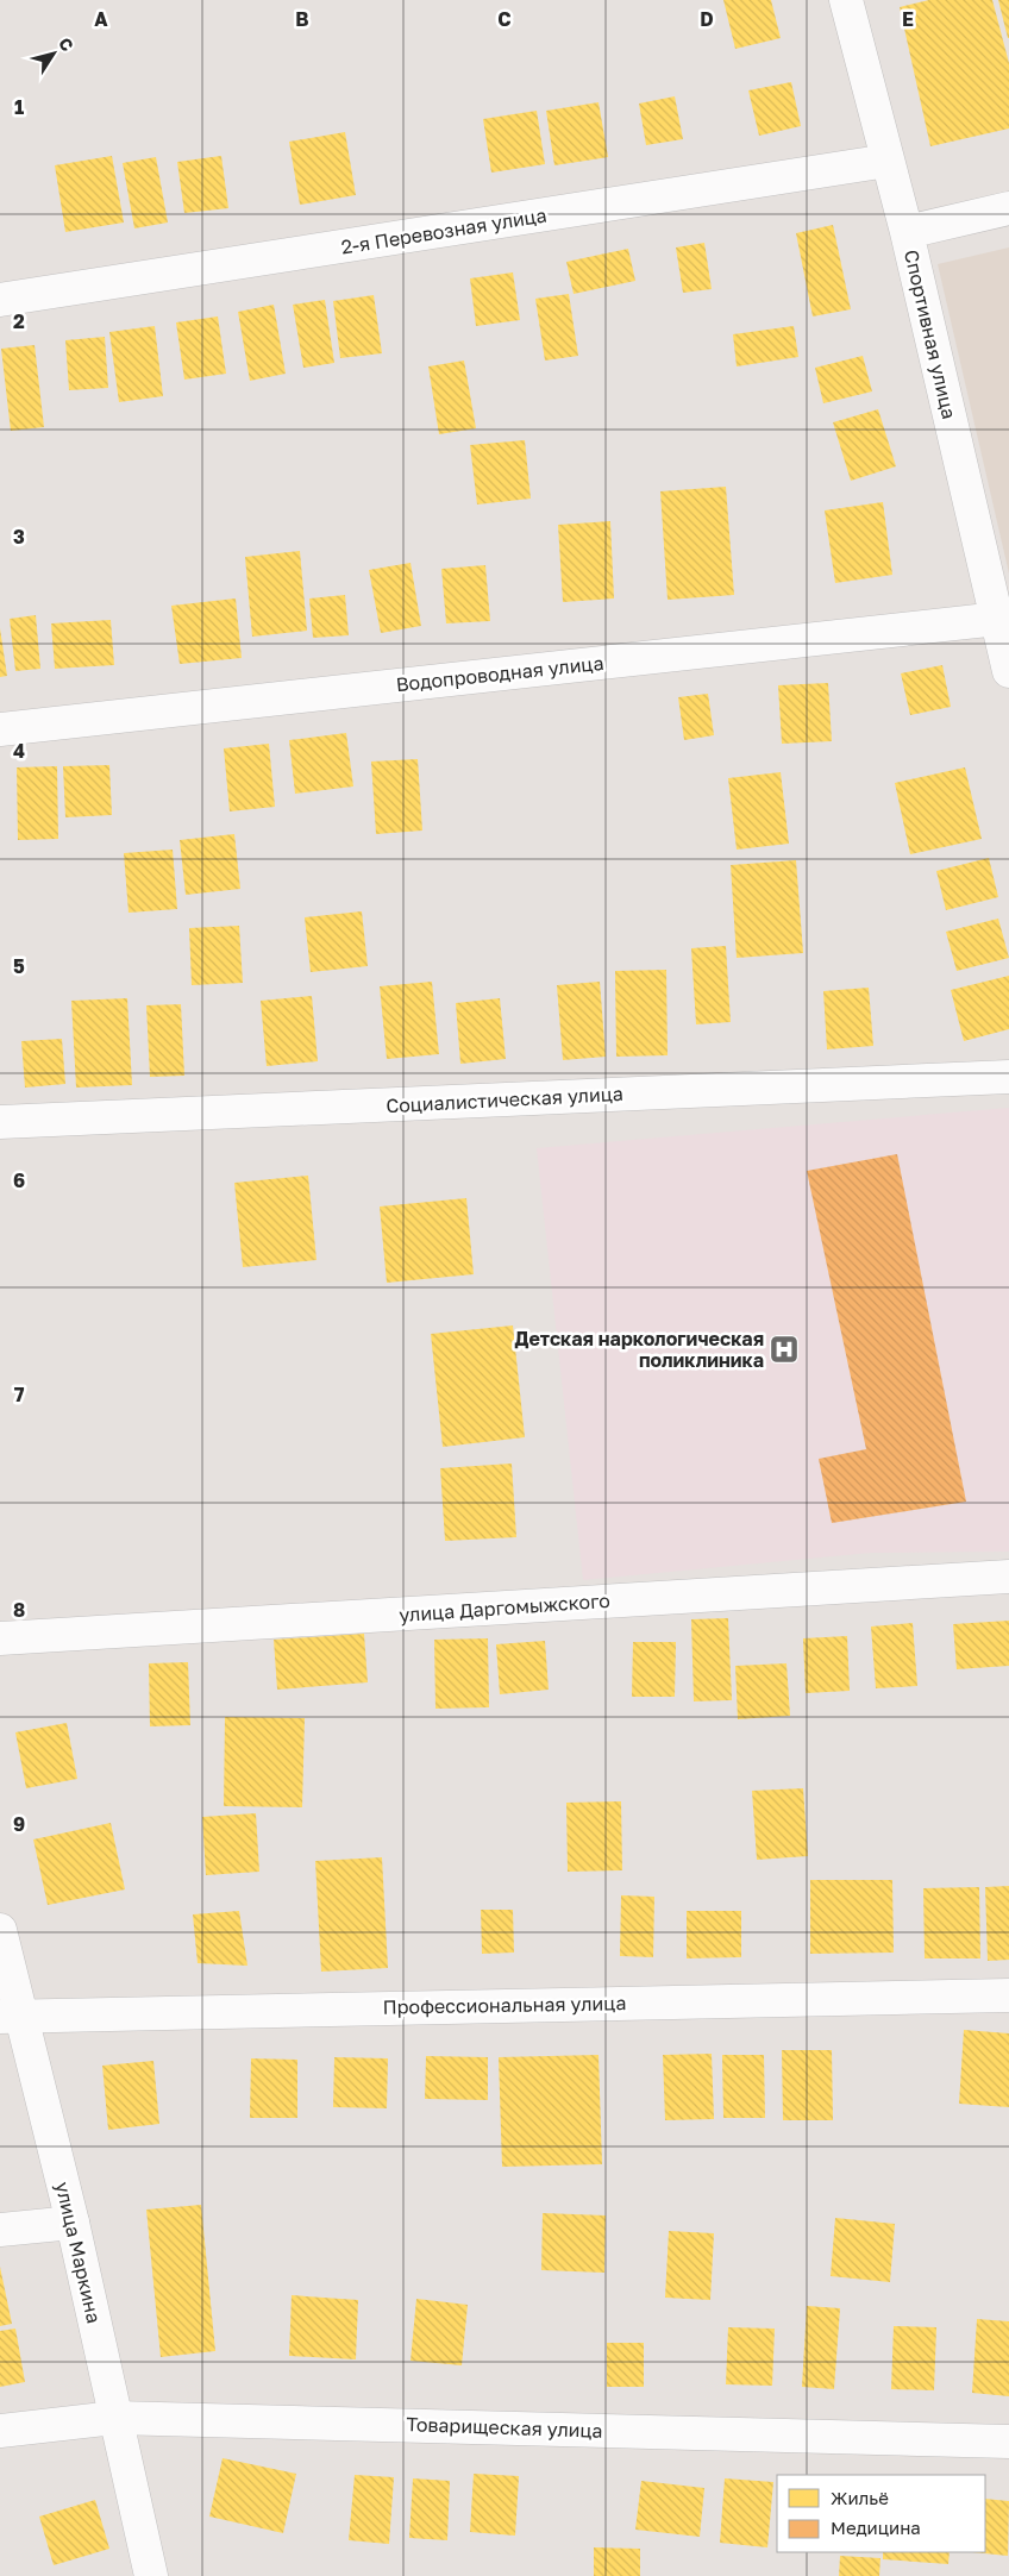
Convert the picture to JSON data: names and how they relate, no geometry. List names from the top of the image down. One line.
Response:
{"streets":{"street":["2-я Перевозная улица","Спортивная улица","Водопроводная улица","Социалистическая улица","улица Даргомыжского","Профессиональная улица","улица Маркина","Товарищеская улица"]},"crossings":[["2-я Перевозная улица","Спортивная улица"],["Спортивная улица","Водопроводная улица"],["Профессиональная улица","улица Маркина"],["улица Маркина","Товарищеская улица"]],"places":{"hospital":["Детская наркологическая поликлиника"]},"legend":["Жильё","Медицина"],"north":"top right","grid":{"columns":["A","B","C","D","E"],"rows":["1","2","3","4","5","6","7","8","9"]}}
